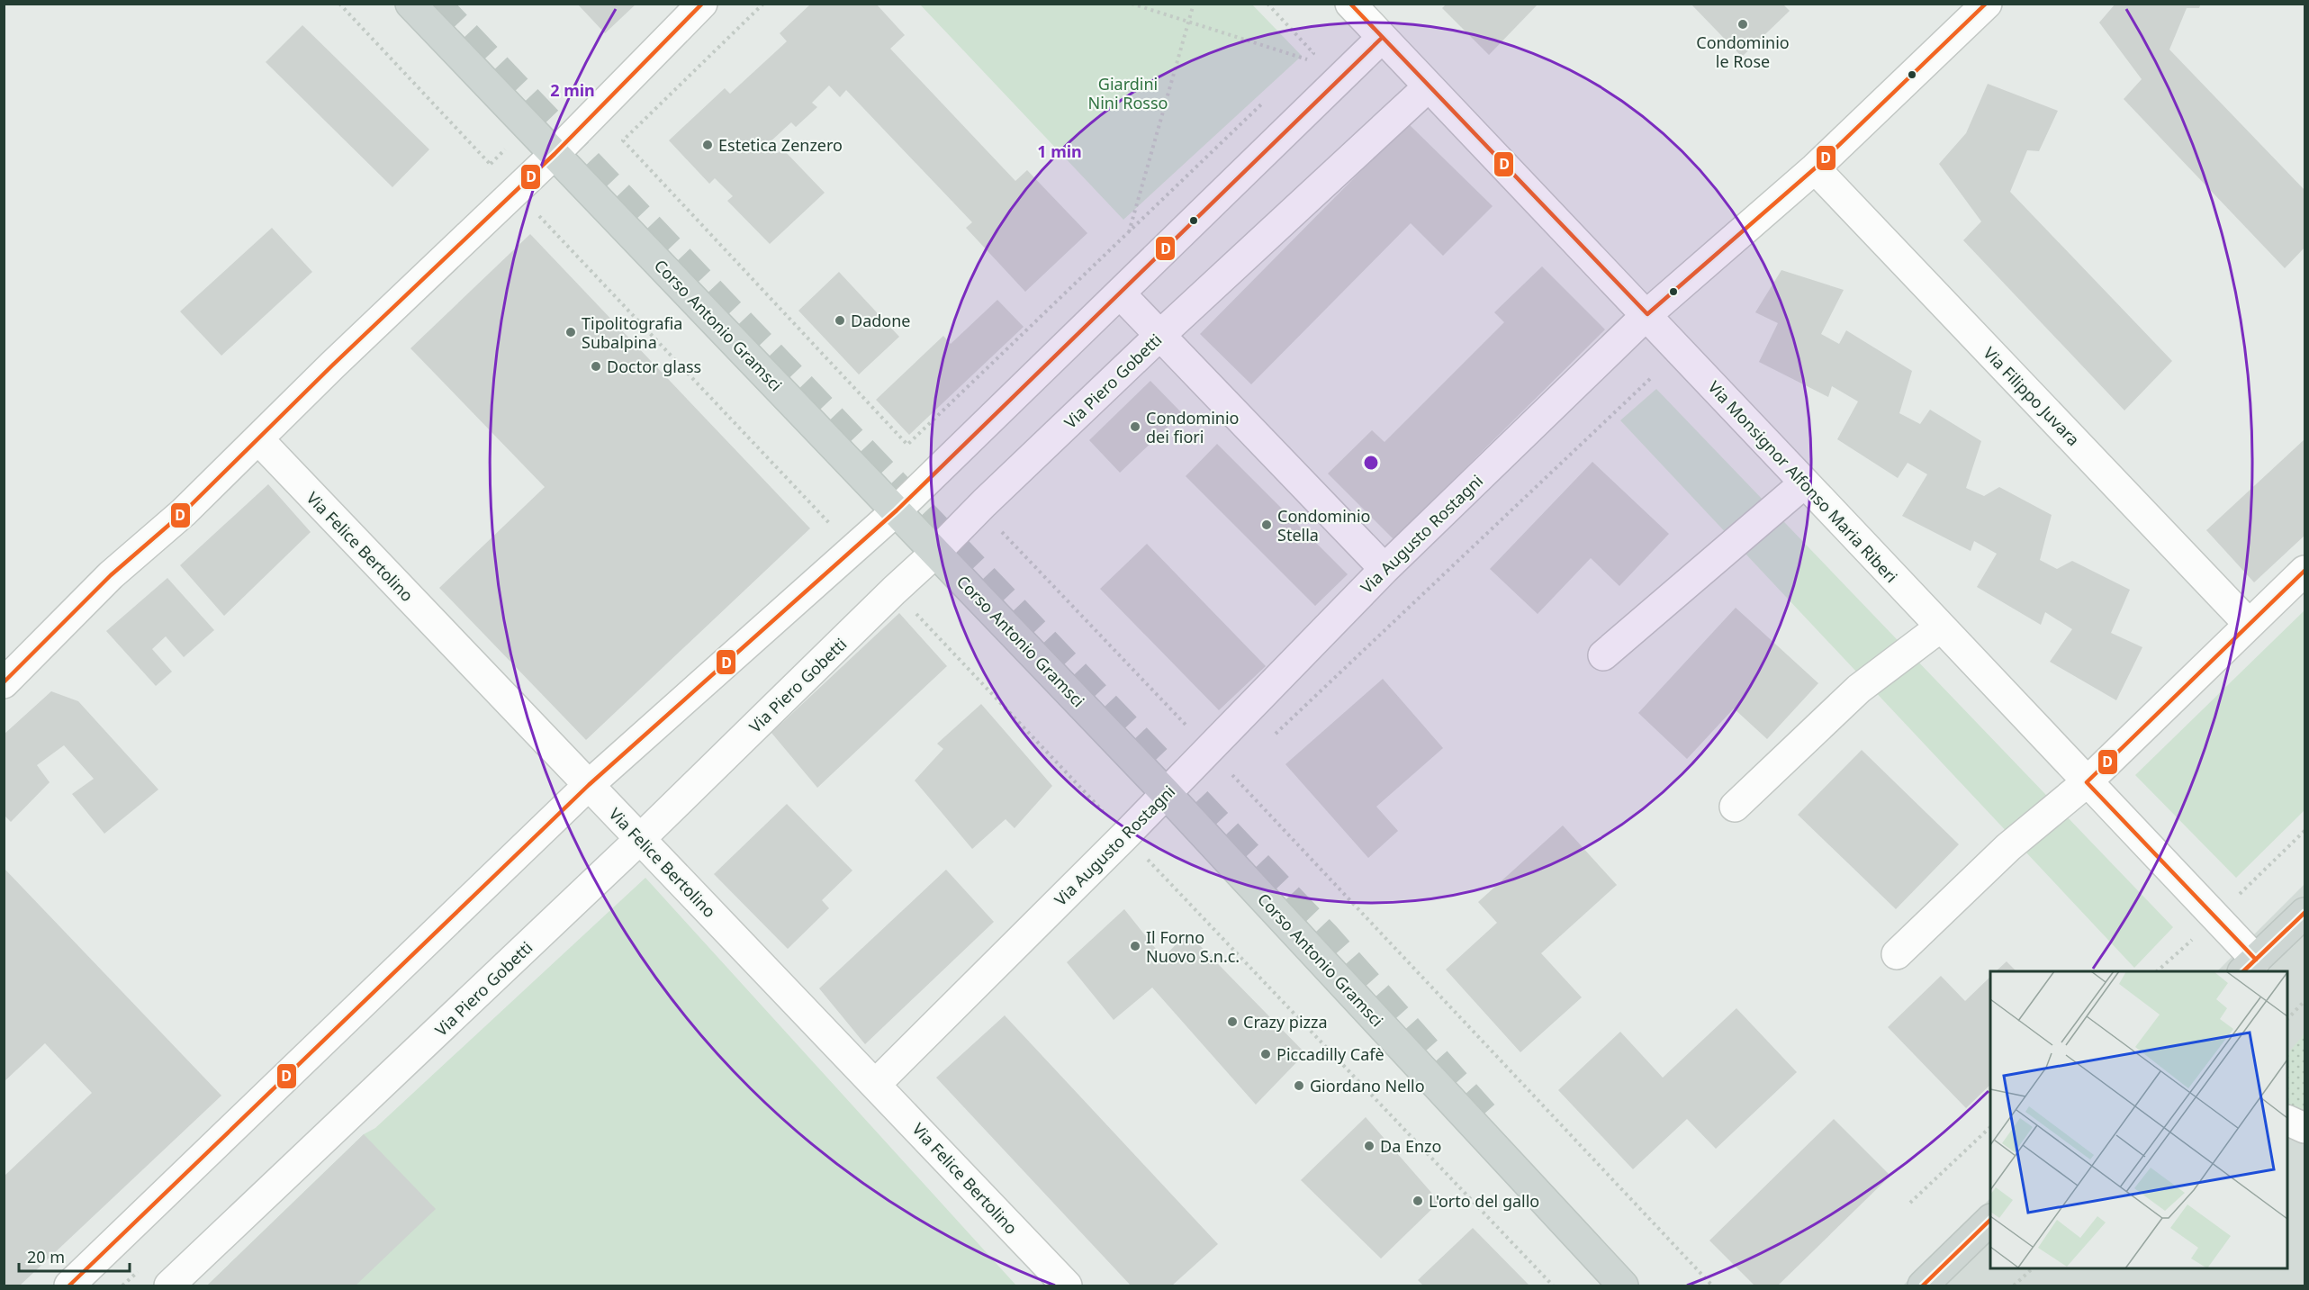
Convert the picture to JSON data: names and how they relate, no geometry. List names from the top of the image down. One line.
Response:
{"streets":{"main road":["Corso Antonio Gramsci"],"street":["Via Piero Gobetti","Via Filippo Juvara","Via Monsignor Alfonso Maria Riberi","Via Augusto Rostagni","Via Felice Bertolino"]},"crossings":[["Corso Antonio Gramsci","Via Piero Gobetti"],["Corso Antonio Gramsci","Via Augusto Rostagni"],["Via Piero Gobetti","Via Monsignor Alfonso Maria Riberi"],["Via Piero Gobetti","Via Felice Bertolino"],["Via Filippo Juvara","Via Augusto Rostagni"],["Via Monsignor Alfonso Maria Riberi","Via Augusto Rostagni"],["Via Augusto Rostagni","Via Felice Bertolino"]],"parks":["Giardini Nini Rosso"],"places":["Condominio le Rose","Estetica Zenzero","Dadone","Tipolitografia Subalpina","Doctor glass","Condominio dei fiori","Condominio Stella","Il Forno Nuovo S.n.c.","Crazy pizza","Piccadilly Cafè","Giordano Nello","Da Enzo","L'orto del gallo"],"lines":["transit line D"],"scale_bar":"20 m","rings":["2 min","1 min"]}
